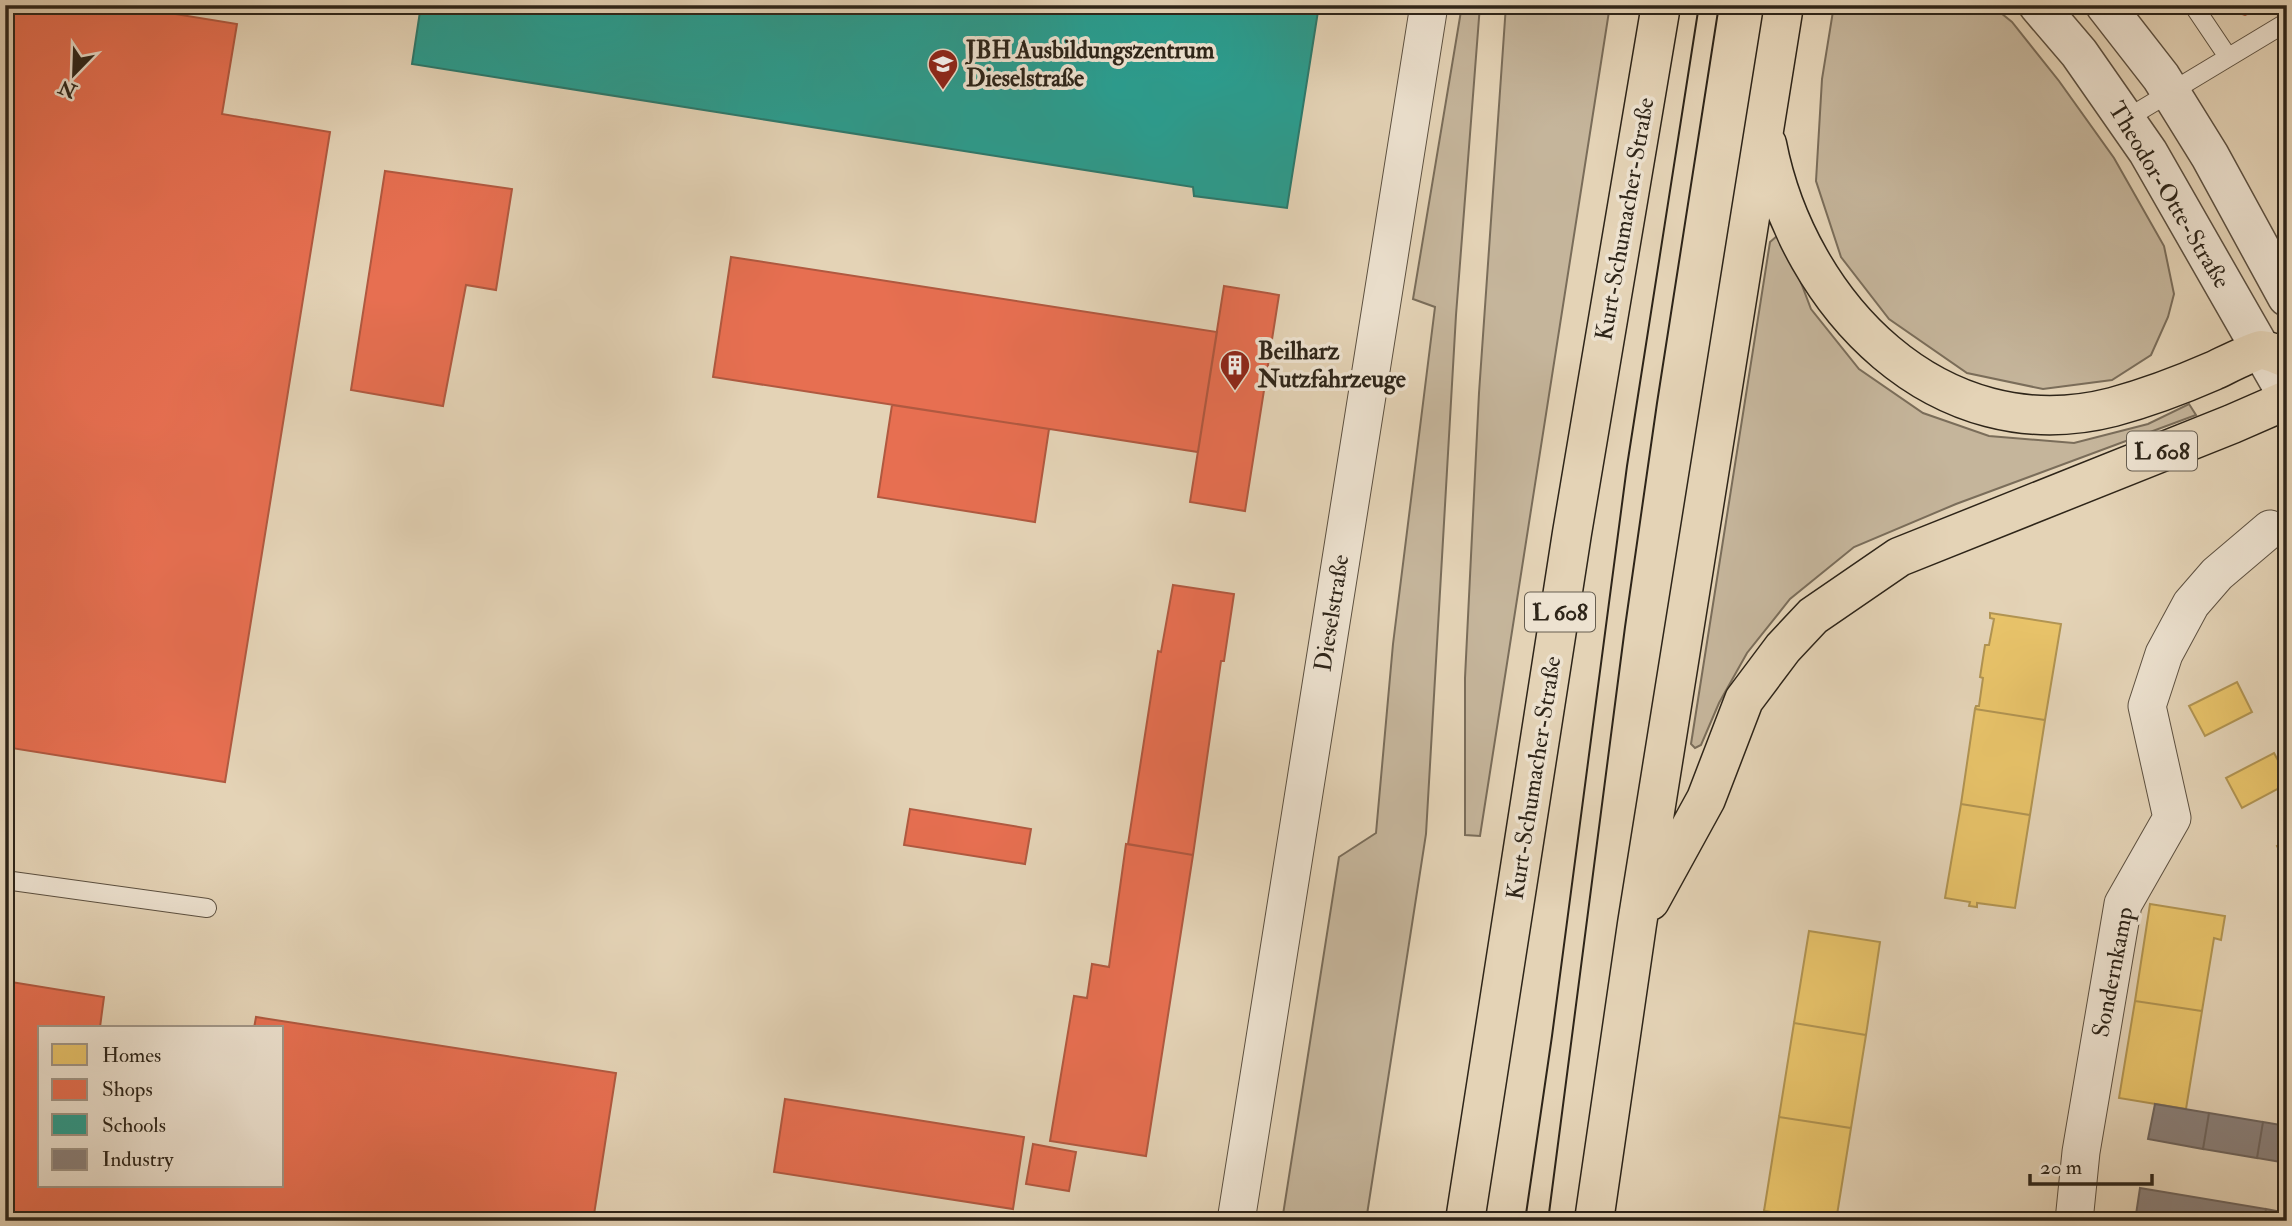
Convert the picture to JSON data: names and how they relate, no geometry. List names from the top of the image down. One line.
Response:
{"streets":{"main road":["Kurt-Schumacher-Straße","L 608"],"street":["Theodor-Otte-Straße","Dieselstraße","Sondernkamp"]},"crossings":[["Theodor-Otte-Straße","L 608"]],"places":{"school or university":["JBH Ausbildungszentrum Dieselstraße"],"building":["Beilharz Nutzfahrzeuge"]},"legend":["Homes","Shops","Schools","Industry"],"scale_bar":"20 m","north":"bottom left"}
